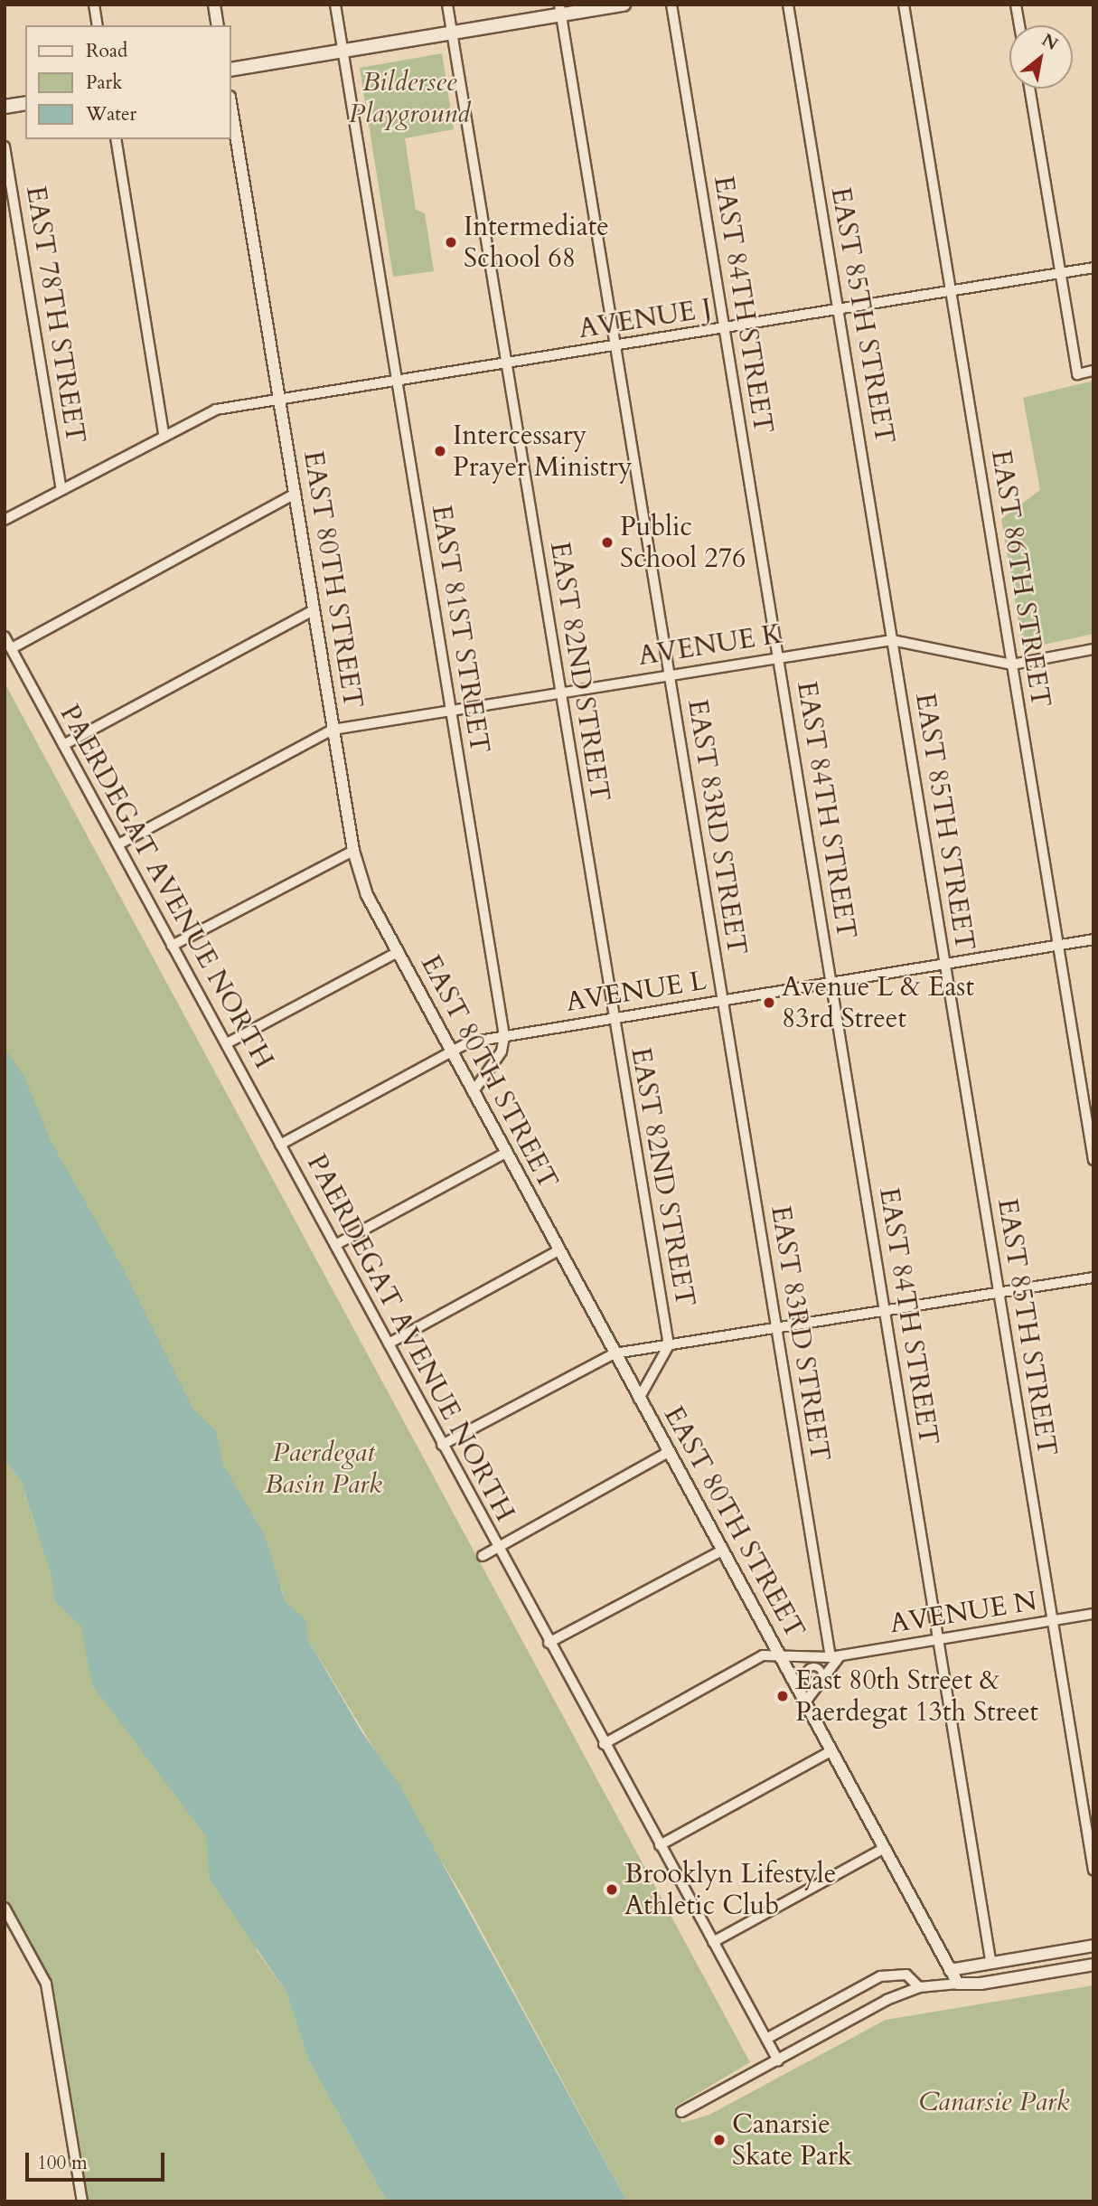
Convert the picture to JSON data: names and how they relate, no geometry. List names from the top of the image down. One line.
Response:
{"streets":{"street":["EAST 84TH STREET","EAST 78TH STREET","EAST 85TH STREET","AVENUE J","EAST 86TH STREET","EAST 80TH STREET","EAST 81ST STREET","AVENUE K","EAST 82ND STREET","EAST 83RD STREET","PAERDEGAT AVENUE NORTH","AVENUE L","AVENUE N"]},"crossings":[["EAST 84TH STREET","AVENUE J"],["EAST 84TH STREET","AVENUE K"],["EAST 84TH STREET","AVENUE L"],["EAST 84TH STREET","AVENUE N"],["EAST 78TH STREET","AVENUE J"],["EAST 85TH STREET","AVENUE J"],["EAST 85TH STREET","AVENUE K"],["EAST 85TH STREET","AVENUE L"],["EAST 85TH STREET","AVENUE N"],["AVENUE J","EAST 86TH STREET"],["AVENUE J","EAST 80TH STREET"],["AVENUE J","EAST 81ST STREET"],["AVENUE J","EAST 82ND STREET"],["AVENUE J","EAST 83RD STREET"],["EAST 86TH STREET","AVENUE K"],["EAST 86TH STREET","AVENUE L"],["EAST 80TH STREET","AVENUE K"],["EAST 80TH STREET","AVENUE L"],["EAST 80TH STREET","AVENUE N"],["EAST 81ST STREET","AVENUE K"],["EAST 81ST STREET","AVENUE L"],["AVENUE K","EAST 82ND STREET"],["AVENUE K","EAST 83RD STREET"],["AVENUE K","PAERDEGAT AVENUE NORTH"],["EAST 82ND STREET","AVENUE L"],["EAST 83RD STREET","AVENUE L"],["EAST 83RD STREET","AVENUE N"],["PAERDEGAT AVENUE NORTH","AVENUE L"],["PAERDEGAT AVENUE NORTH","AVENUE N"]],"parks":["Bildersee Playground","Paerdegat Basin Park","Canarsie Park"],"places":["Intermediate School 68","Intercessary Prayer Ministry","Public School 276","Avenue L & East 83rd Street","East 80th Street & Paerdegat 13th Street","Brooklyn Lifestyle Athletic Club","Canarsie Skate Park"],"legend":["Road","Park","Water"],"scale_bar":"100 m","north":"top right"}
